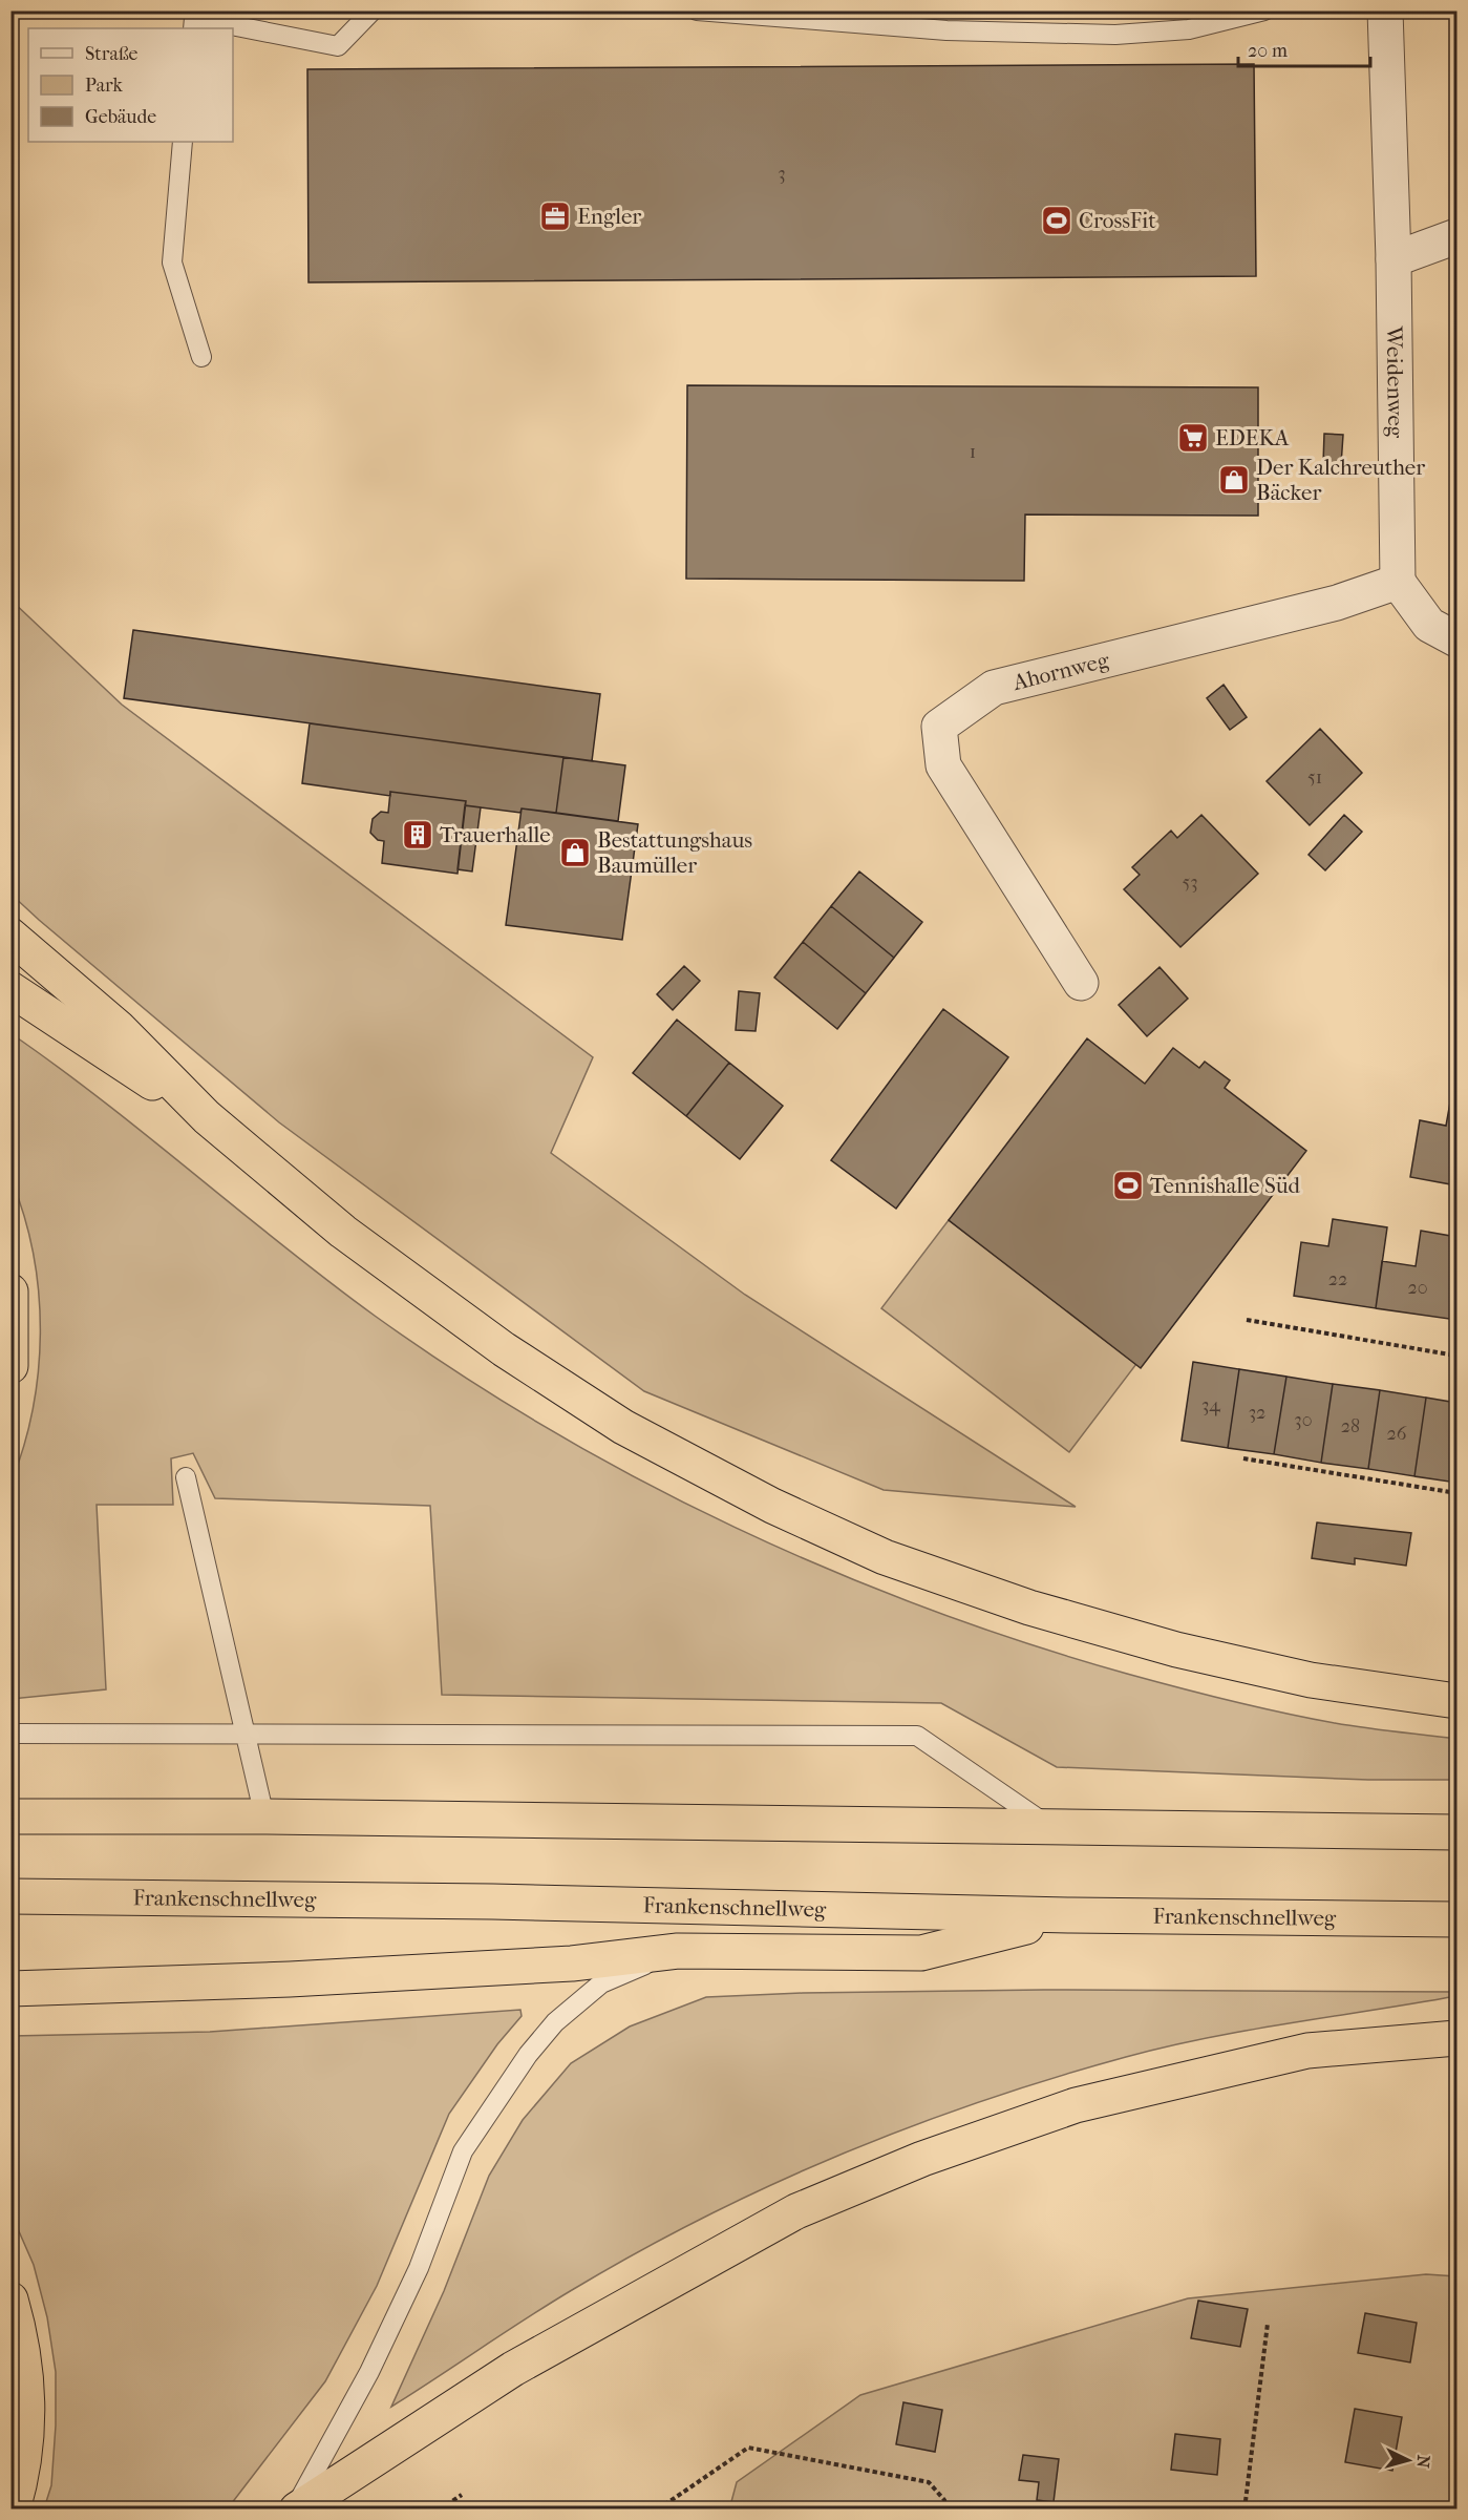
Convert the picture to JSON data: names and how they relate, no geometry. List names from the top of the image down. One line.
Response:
{"streets":{"highway":["Frankenschnellweg"],"street":["Weidenweg","Ahornweg"]},"crossings":[["Weidenweg","Ahornweg"]],"places":{"office":["Engler"],"sports":["CrossFit","Tennishalle Süd"],"supermarket":["EDEKA"],"shop":["Der Kalchreuther Bäcker","Bestattungshaus Baumüller"],"building":["Trauerhalle"]},"house_numbers":["3","1","51","53","22","20","34","32","30","28","26"],"legend":["Straße","Park","Gebäude"],"scale_bar":"20 m","north":"right"}
